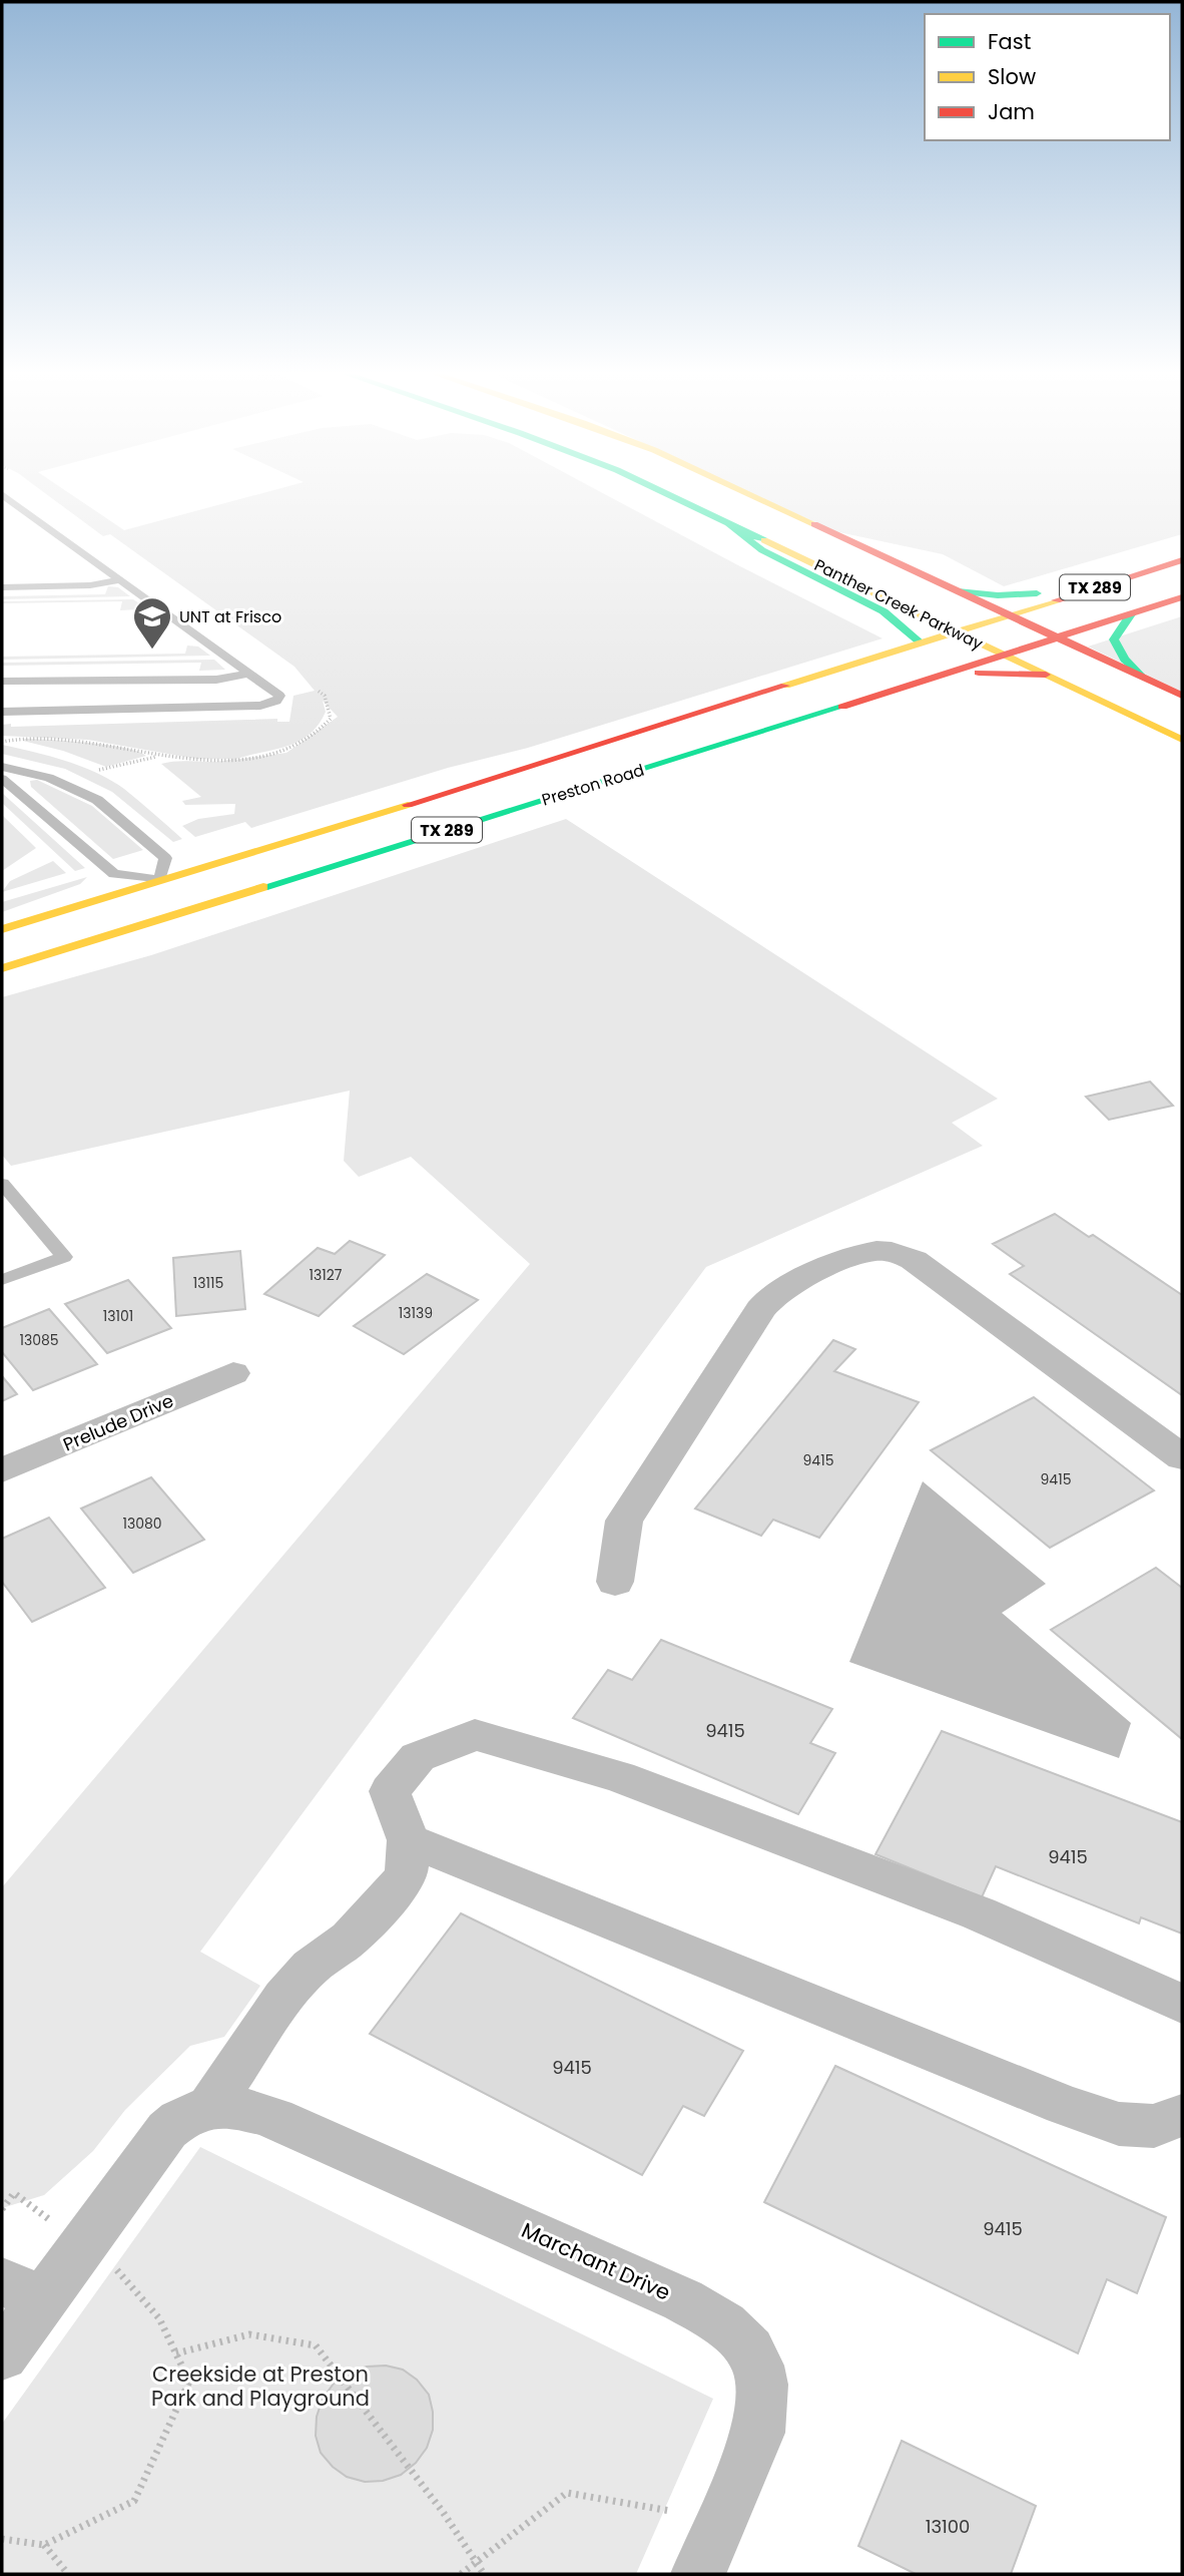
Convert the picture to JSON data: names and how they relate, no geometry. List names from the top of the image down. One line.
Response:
{"streets":{"main road":["TX 289","Panther Creek Parkway","Preston Road"],"street":["Prelude Drive","Marchant Drive"]},"crossings":[["TX 289","Panther Creek Parkway"],["Panther Creek Parkway","Preston Road"]],"parks":["Creekside at Preston Park and Playground"],"places":{"school or university":["UNT at Frisco"]},"house_numbers":["13127","13115","13139","13101","13085","9415","9415","13080","9415","9415","9415","9415","13100"],"legend":["Fast","Slow","Jam"]}
